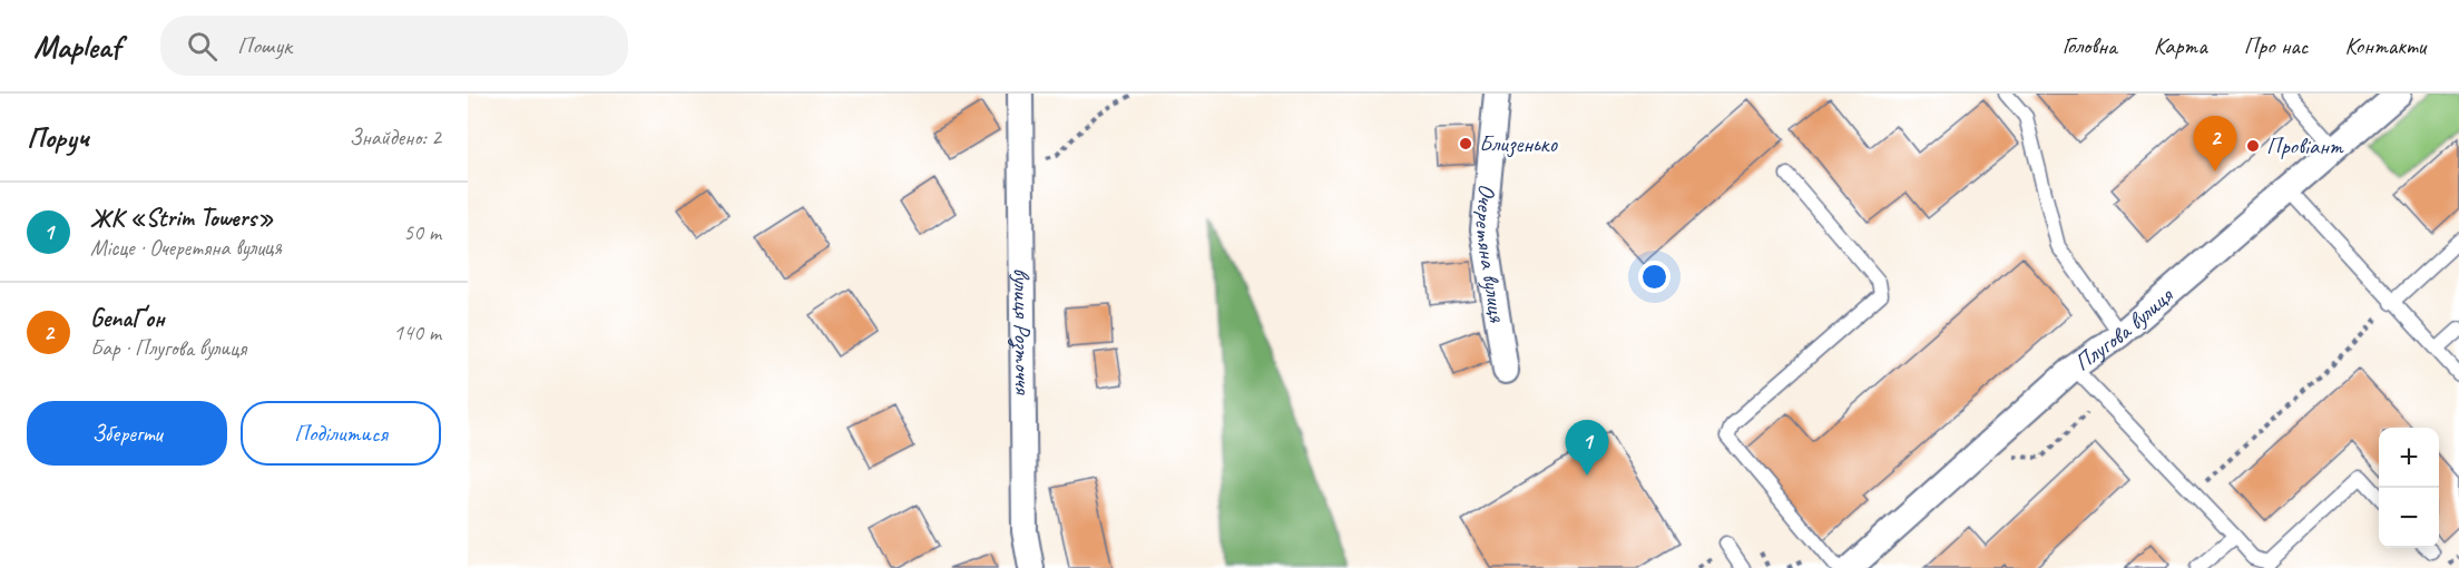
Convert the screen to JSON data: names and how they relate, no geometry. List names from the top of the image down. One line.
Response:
{"streets":{"street":["Очеретяна вулиця","Плугова вулиця","вулиця Розточчя"]},"places":["Близенько","Провіант"],"page":{"header":"Mapleaf","search":"Пошук","nav":["Головна","Карта","Про нас","Контакти"],"heading":["Поруч","Знайдено: 2"],"pins":["2","1"],"list":[{"mark":"1","name":"ЖК «Strim Towers»","note":"Місце · Очеретяна вулиця","value":"50 m"},{"mark":"2","name":"GenaҐон","note":"Бар · Плугова вулиця","value":"140 m"}],"buttons":["Зберегти","Поділитися"],"map_buttons":["+","−"]}}
